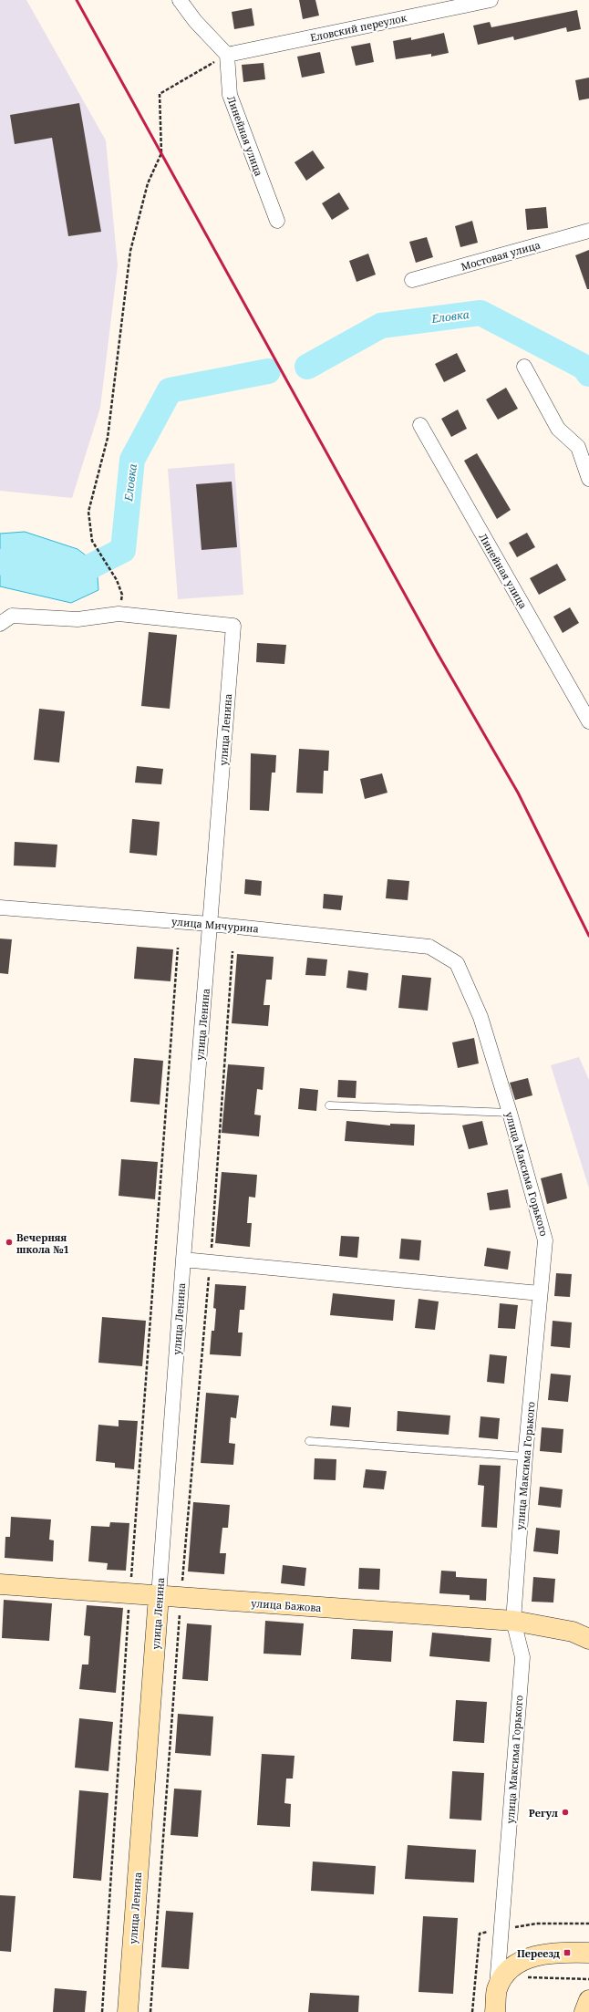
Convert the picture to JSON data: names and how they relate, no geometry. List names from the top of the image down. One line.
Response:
{"streets":{"street":["Еловский переулок","Линейная улица","Мостовая улица","улица Ленина","улица Мичурина","улица Максима Горького","улица Бажова"]},"crossings":[["Еловский переулок","Линейная улица"],["улица Ленина","улица Мичурина"],["улица Ленина","улица Бажова"],["улица Мичурина","улица Максима Горького"],["улица Максима Горького","улица Бажова"]],"water":["Еловка"],"places":{"other":["Вечерняя школа №1","Регул"],"transit":["Переезд"]}}
